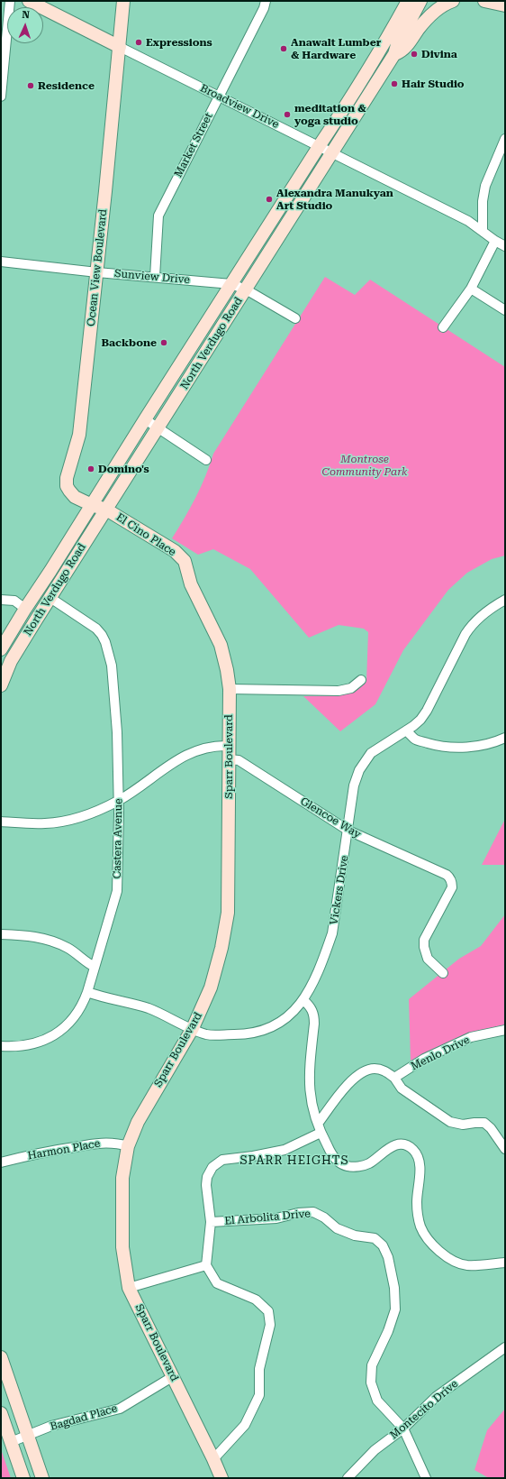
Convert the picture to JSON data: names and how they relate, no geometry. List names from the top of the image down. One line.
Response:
{"streets":{"main road":["Broadview Drive","Ocean View Boulevard","North Verdugo Road","El Cino Place","Sparr Boulevard"],"street":["Market Street","Sunview Drive","Glencoe Way","Castera Avenue","Vickers Drive","Menlo Drive","Harmon Place","El Arbolita Drive","Montecito Drive","Bagdad Place"]},"crossings":[["Broadview Drive","Market Street"],["Broadview Drive","Ocean View Boulevard"],["Broadview Drive","North Verdugo Road"],["Market Street","Sunview Drive"],["Ocean View Boulevard","Sunview Drive"],["Ocean View Boulevard","North Verdugo Road"],["Ocean View Boulevard","El Cino Place"],["Sunview Drive","North Verdugo Road"],["North Verdugo Road","El Cino Place"],["North Verdugo Road","Castera Avenue"],["El Cino Place","Sparr Boulevard"],["Sparr Boulevard","Glencoe Way"],["Sparr Boulevard","Vickers Drive"],["Sparr Boulevard","Harmon Place"],["Sparr Boulevard","Bagdad Place"],["Glencoe Way","Vickers Drive"],["Castera Avenue","Vickers Drive"],["El Arbolita Drive","Montecito Drive"]],"districts":["SPARR HEIGHTS"],"parks":["Montrose Community Park"],"places":["Expressions","Anawalt Lumber & Hardware","Divina","Hair Studio","Residence","meditation & yoga studio","Alexandra Manukyan Art Studio","Backbone","Domino's"],"north":"top"}
